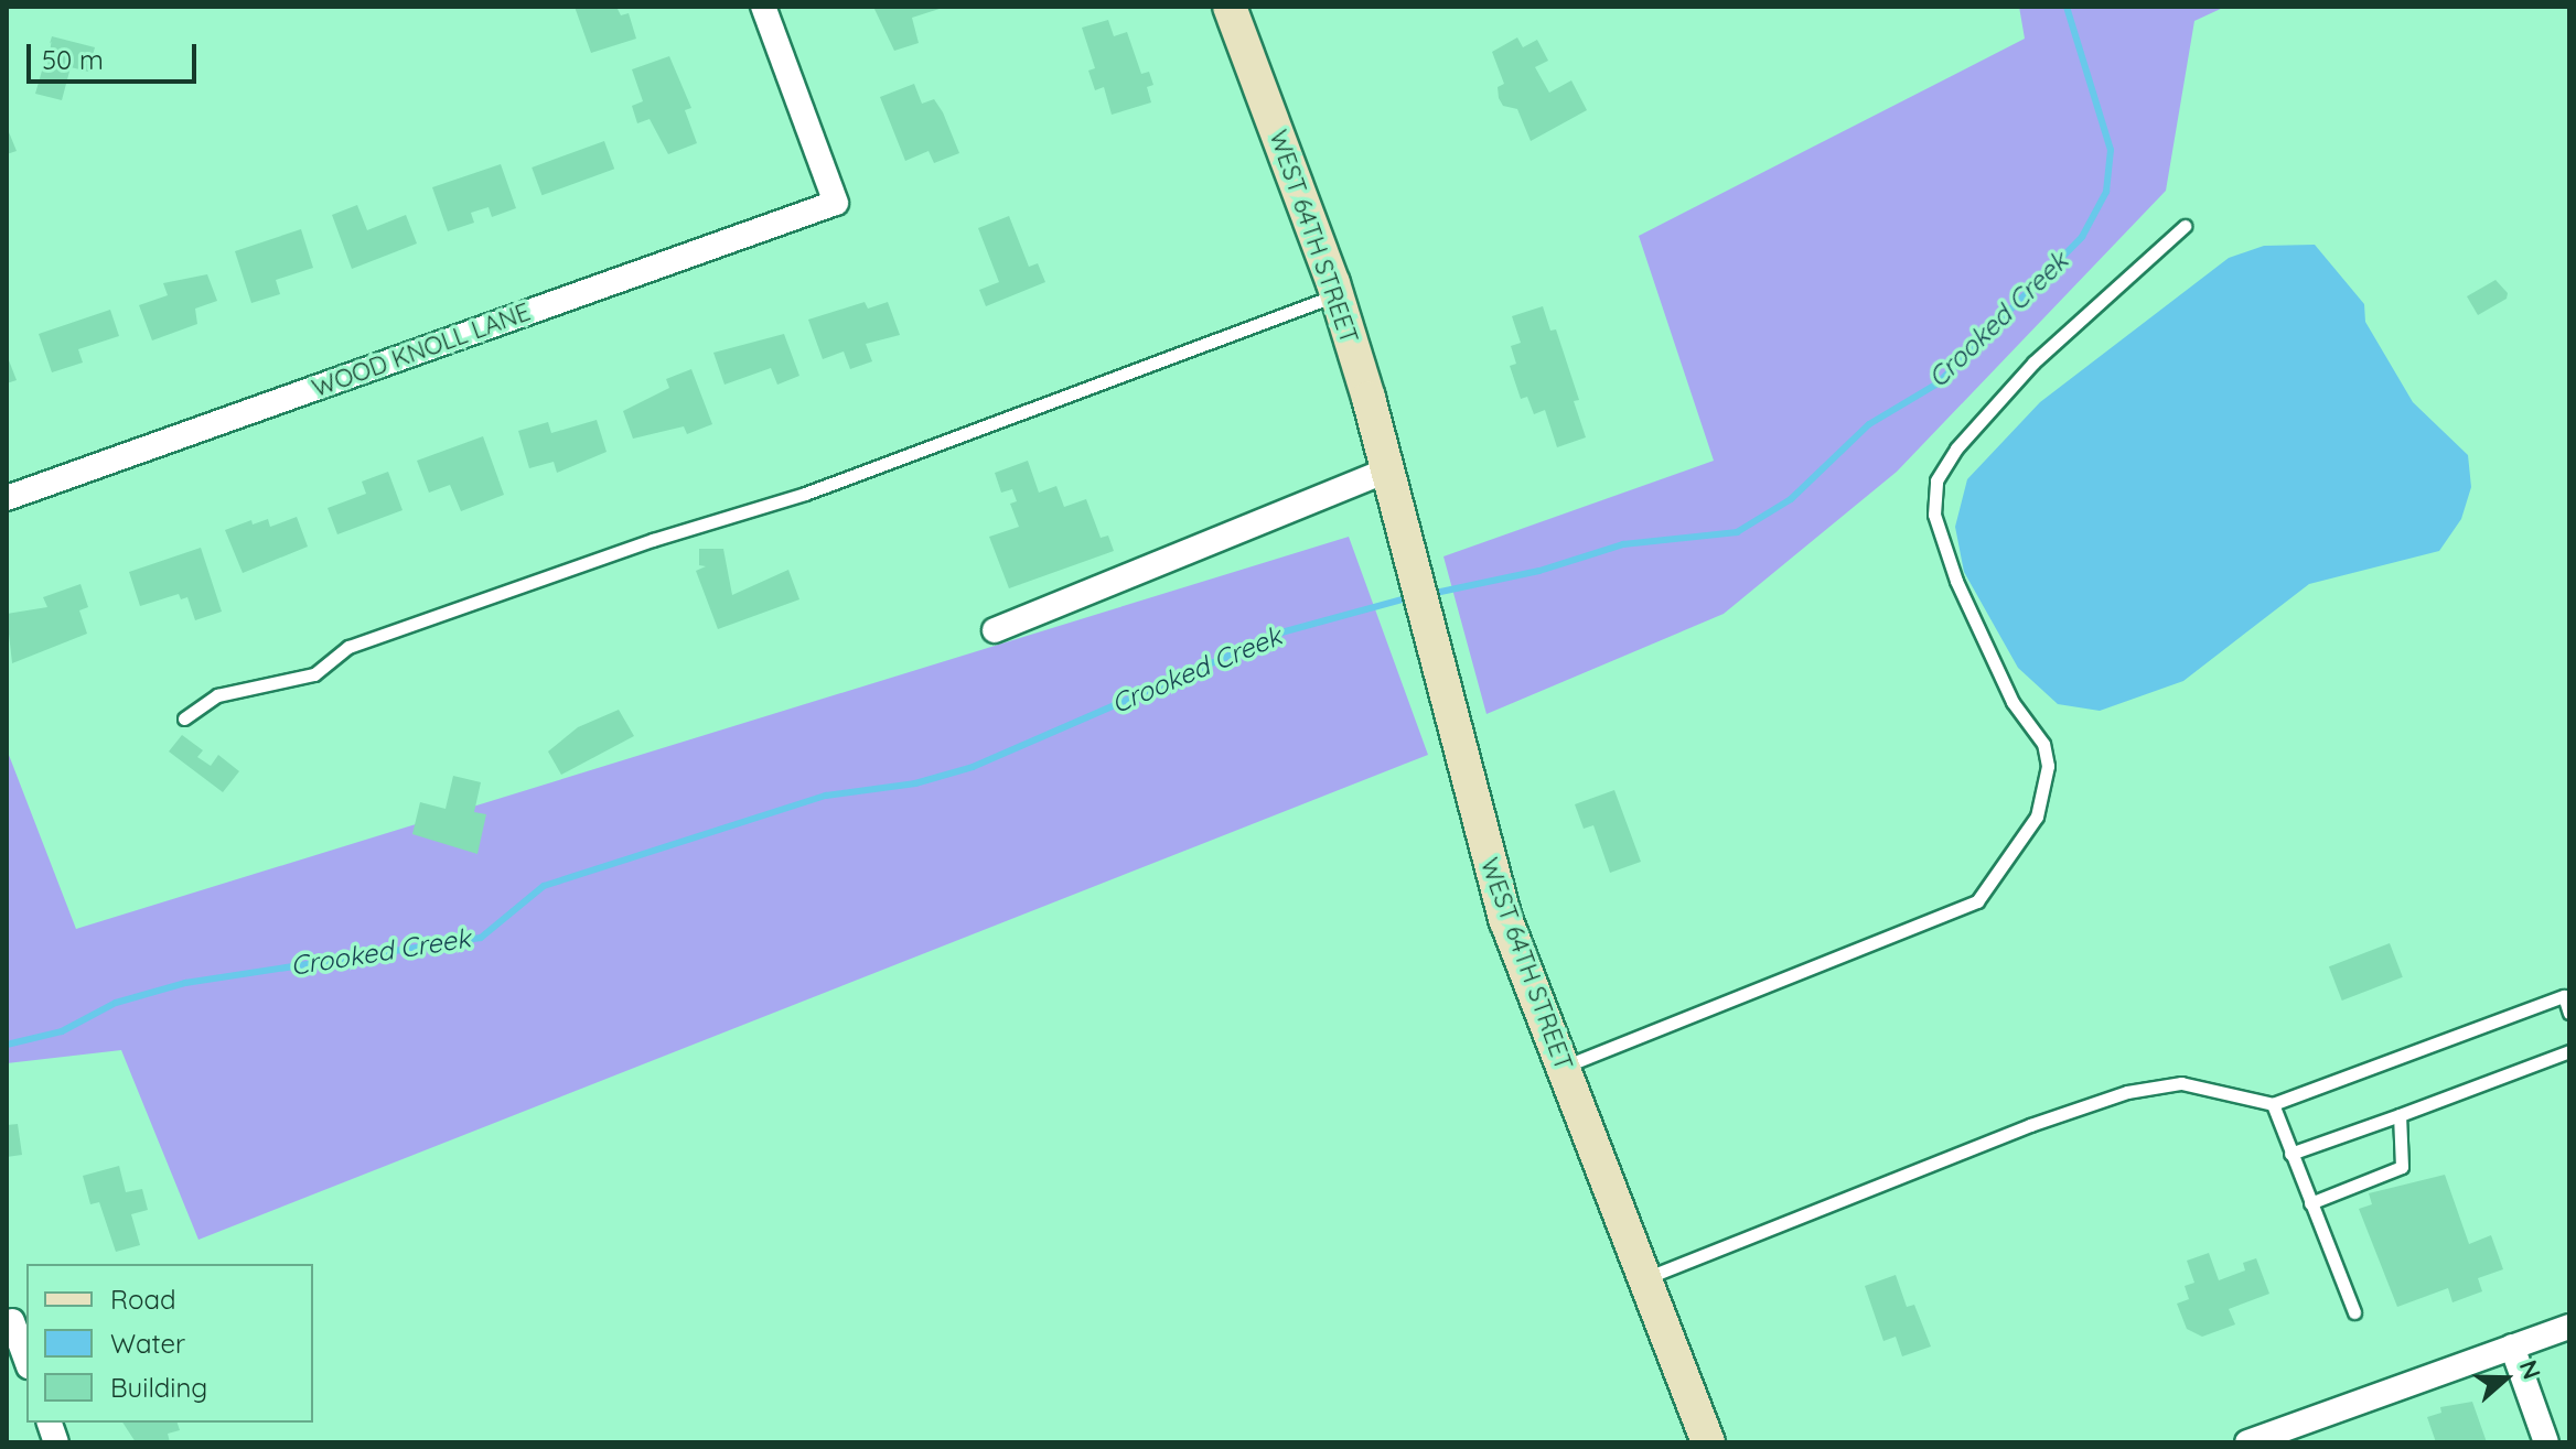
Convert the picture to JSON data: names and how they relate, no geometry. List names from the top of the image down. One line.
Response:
{"streets":{"street":["WEST 64TH STREET","WOOD KNOLL LANE"]},"water":["Crooked Creek"],"legend":["Road","Water","Building"],"scale_bar":"50 m","north":"right"}
